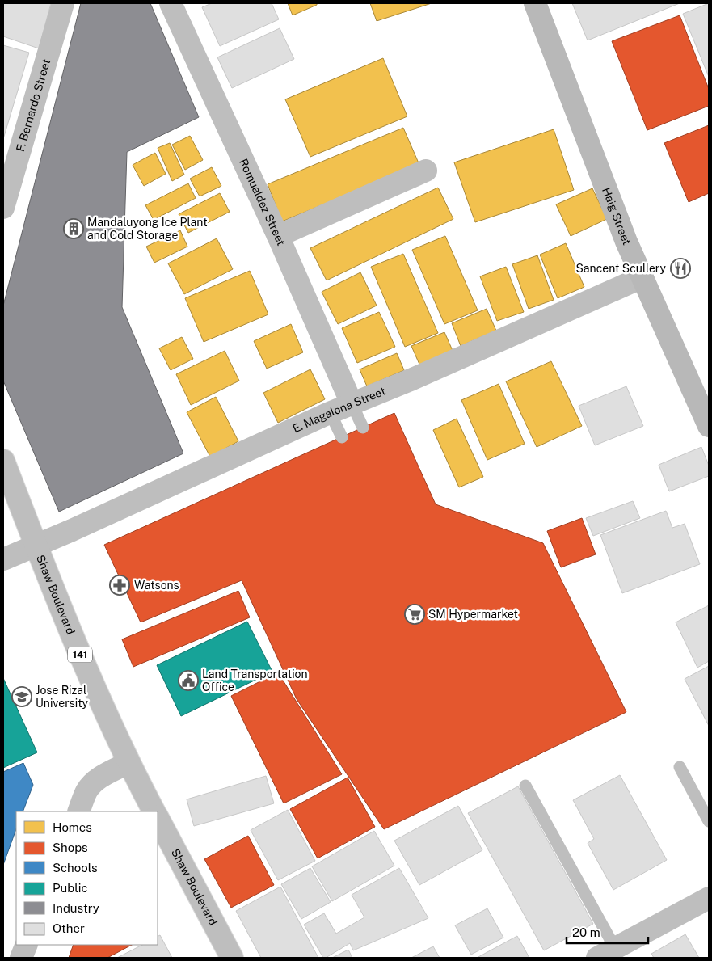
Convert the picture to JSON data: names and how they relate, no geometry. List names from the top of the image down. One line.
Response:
{"streets":{"main road":["Haig Street"],"street":["F. Bernardo Street","Romualdez Street","E. Magalona Street","Shaw Boulevard","141"]},"crossings":[["Romualdez Street","E. Magalona Street"],["Haig Street","E. Magalona Street"],["E. Magalona Street","Shaw Boulevard"]],"places":{"building":["Mandaluyong Ice Plant and Cold Storage"],"restaurant":["Sancent Scullery"],"pharmacy":["Watsons"],"supermarket":["SM Hypermarket"],"public building":["Land Transportation Office"],"school or university":["Jose Rizal University"]},"legend":["Homes","Shops","Schools","Public","Industry","Other"],"scale_bar":"20 m"}
